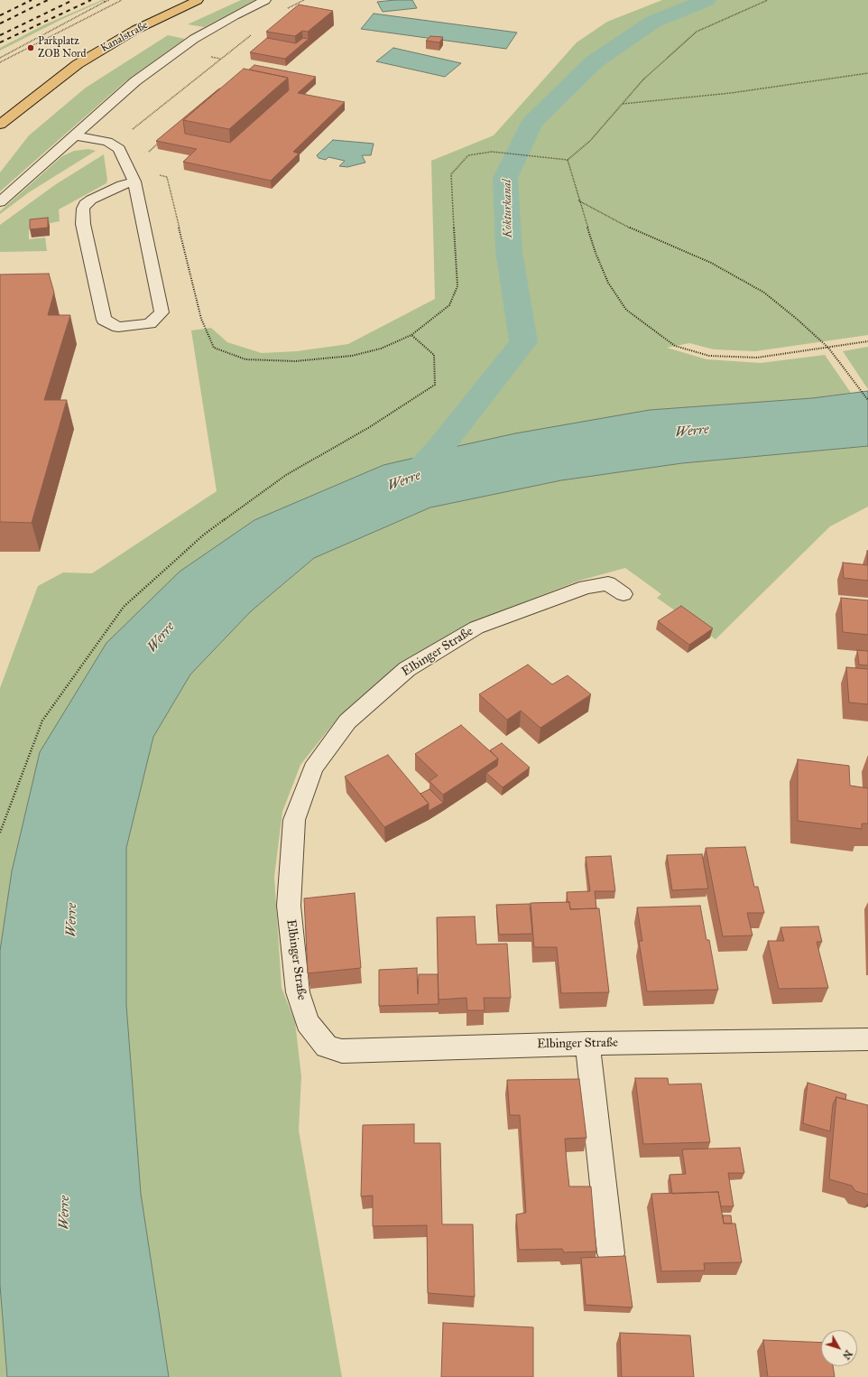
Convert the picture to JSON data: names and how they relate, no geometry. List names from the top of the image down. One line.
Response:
{"streets":{"main road":["Kanalstraße"],"street":["Elbinger Straße"]},"water":["Kokturkanal","Werre"],"places":["Parkplatz ZOB Nord"],"north":"bottom right"}
